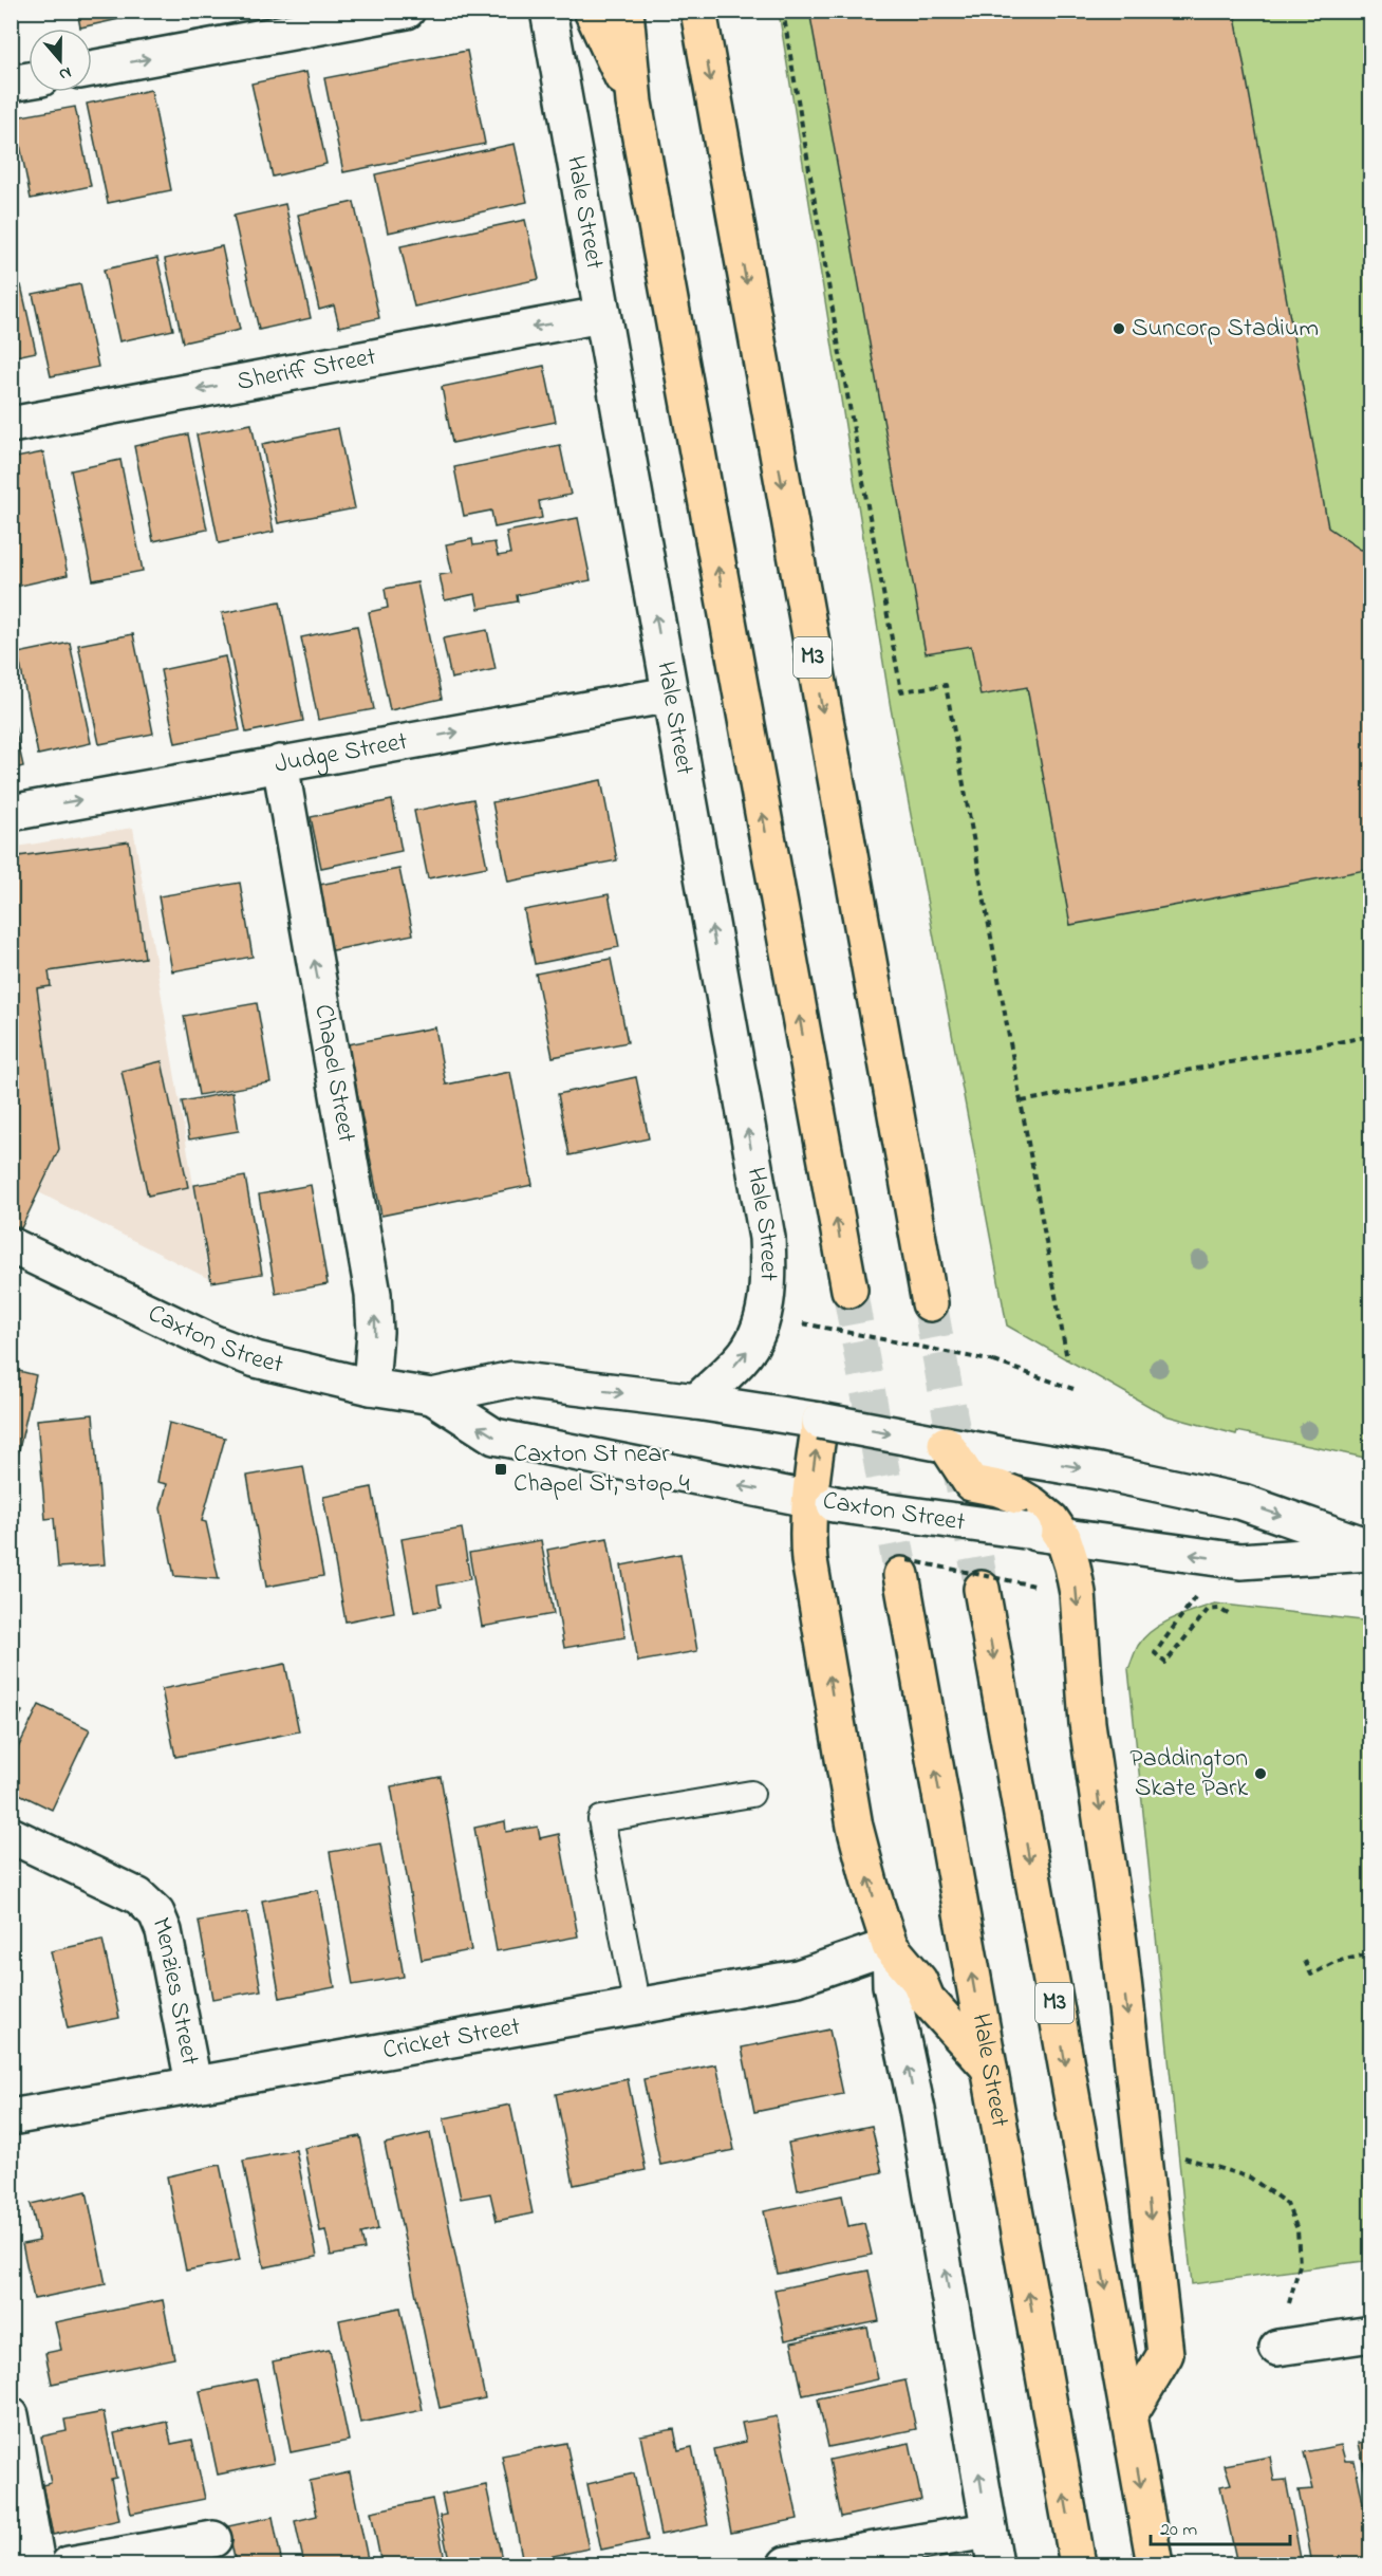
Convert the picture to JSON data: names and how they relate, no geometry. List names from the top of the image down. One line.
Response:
{"streets":{"highway":["Hale Street","M3"],"street":["Sheriff Street","Judge Street","Chapel Street","Caxton Street","Menzies Street","Cricket Street"]},"crossings":[["Hale Street","Sheriff Street"],["Hale Street","Judge Street"],["Hale Street","Caxton Street"],["Judge Street","Chapel Street"],["Chapel Street","Caxton Street"],["Menzies Street","Cricket Street"]],"one_way":["Hale Street","Sheriff Street","Judge Street","Chapel Street"],"places":{"other":["Suncorp Stadium","Paddington Skate Park"],"transit":["Caxton St near Chapel St, stop 4"]},"scale_bar":"20 m","north":"bottom"}
